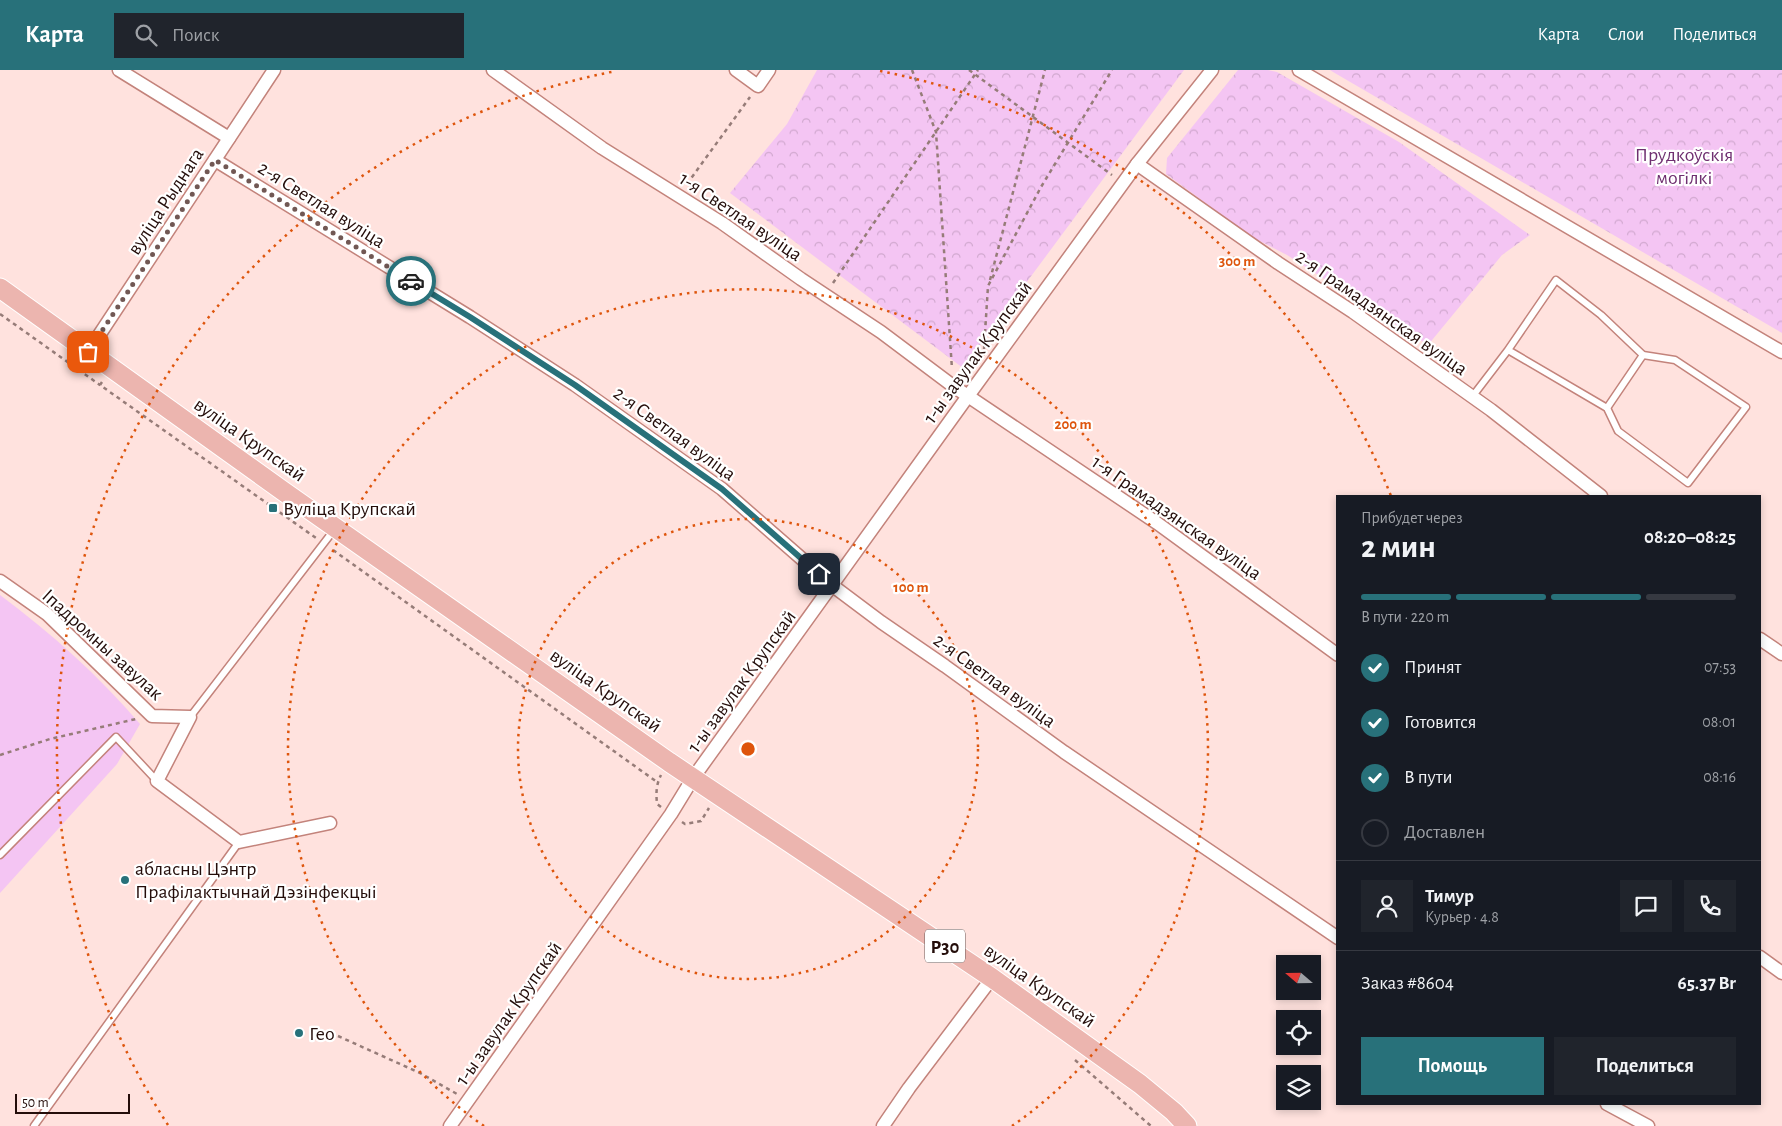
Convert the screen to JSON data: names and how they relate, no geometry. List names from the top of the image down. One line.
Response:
{"streets":{"main road":["вуліца Крупскай","Р30"],"street":["вуліца Рыднага","2-я Светлая вуліца","1-я Светлая вуліца","2-я Грамадзянская вуліца","1-ы завулак Крупскай","1-я Грамадзянская вуліца","Іпадромны завулак"]},"crossings":[["вуліца Рыднага","2-я Светлая вуліца"],["вуліца Рыднага","вуліца Крупскай"],["2-я Светлая вуліца","1-ы завулак Крупскай"],["1-я Светлая вуліца","1-ы завулак Крупскай"],["1-я Светлая вуліца","1-я Грамадзянская вуліца"],["2-я Грамадзянская вуліца","1-ы завулак Крупскай"],["1-ы завулак Крупскай","вуліца Крупскай"],["1-ы завулак Крупскай","1-я Грамадзянская вуліца"]],"parks":["Прудкоўскія могілкі"],"places":{"transit":["Вуліца Крупскай"],"other":["абласны Цэнтр Прафілактычнай Дэзінфекцыі","Гео"]},"scale_bar":"50 m","north":"left","page":{"header":"Карта","search":"Поиск","nav":["Карта","Слои","Поделиться"],"heading":["2 мин","Прибудет через","08:20–08:25"],"panel":["Тимур","Курьер · 4.8","Заказ #8604","65.37 Br"],"bar":"В пути · 220 m","list":[["Принят","07:53"],["Готовится","08:01"],["В пути","08:16"],"Доставлен"],"buttons":["Помощь","Поделиться"],"scale":"50 m"},"rings":["300 m","200 m","100 m"]}
